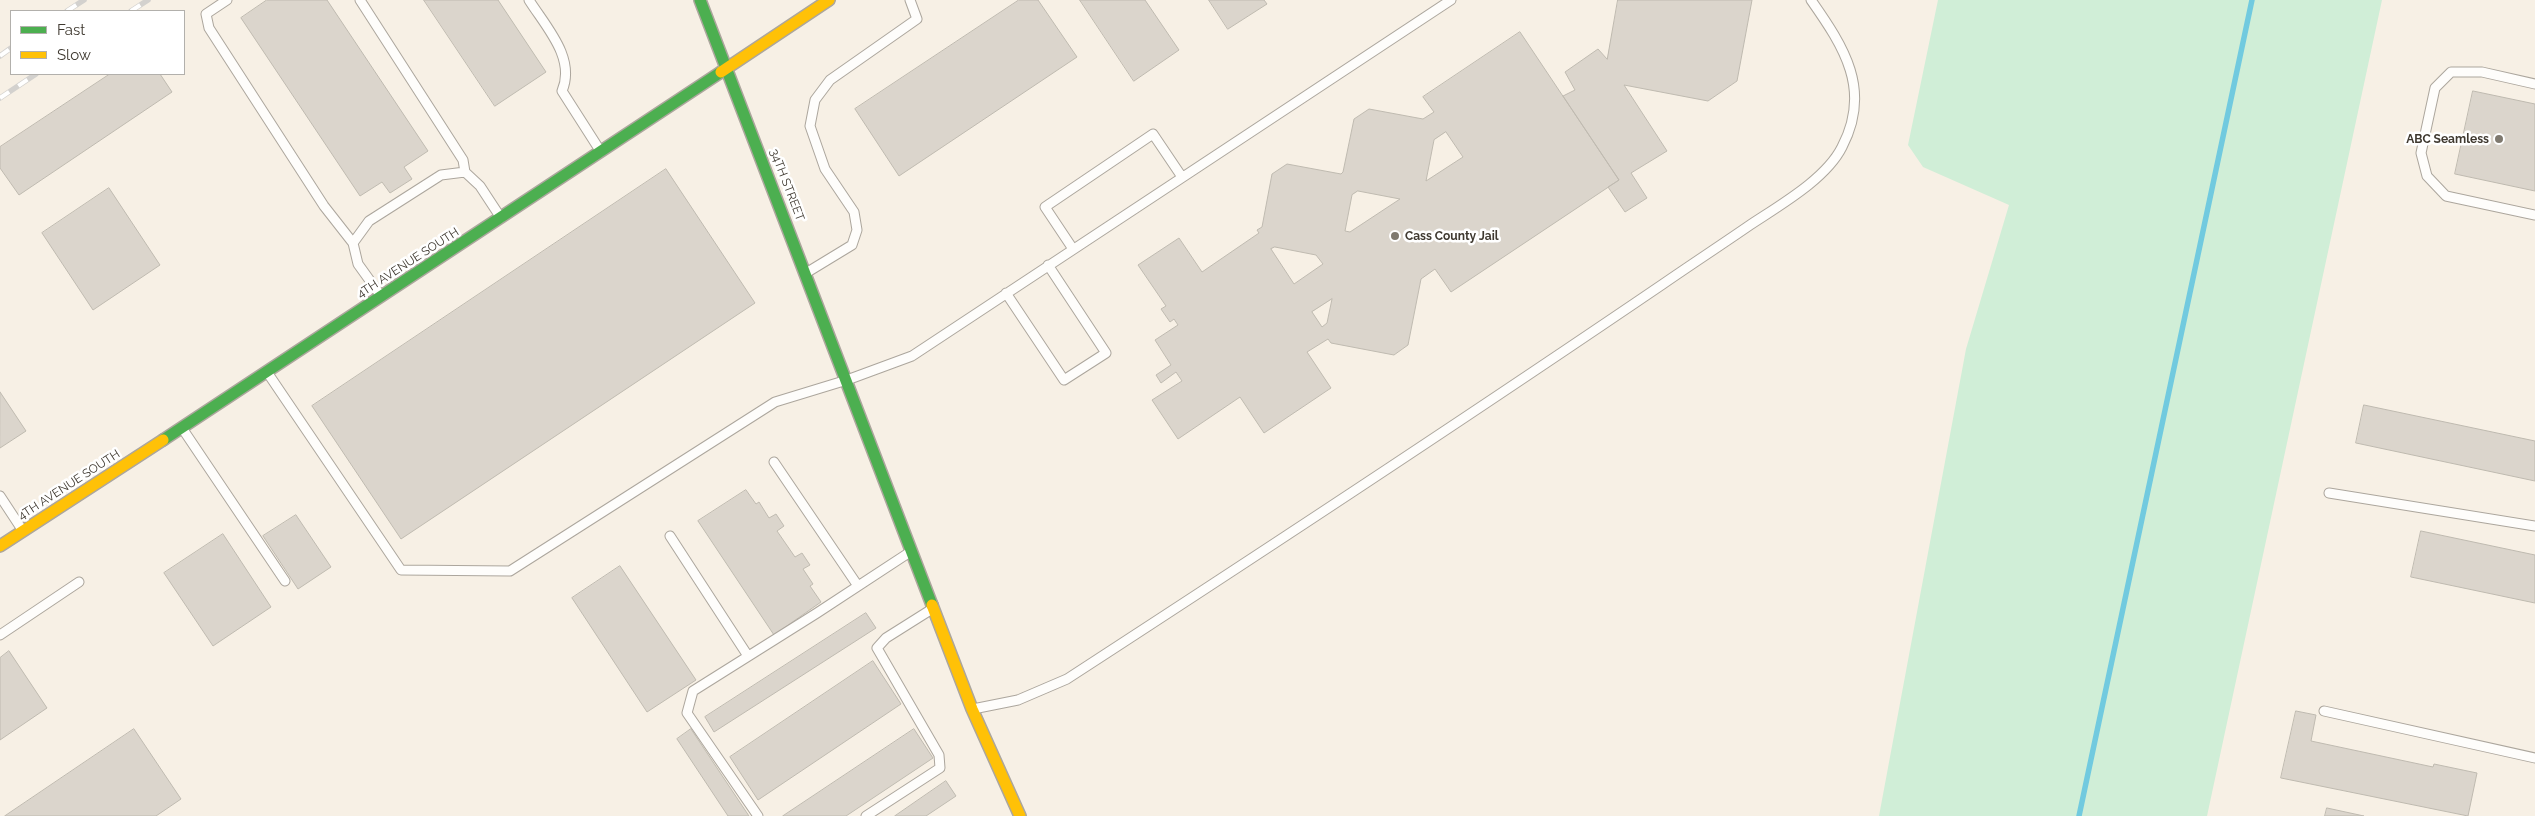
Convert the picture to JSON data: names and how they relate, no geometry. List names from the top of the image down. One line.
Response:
{"streets":{"street":["34TH STREET","4TH AVENUE SOUTH"]},"crossings":[["34TH STREET","4TH AVENUE SOUTH"]],"places":["ABC Seamless","Cass County Jail"],"legend":["Fast","Slow"]}
